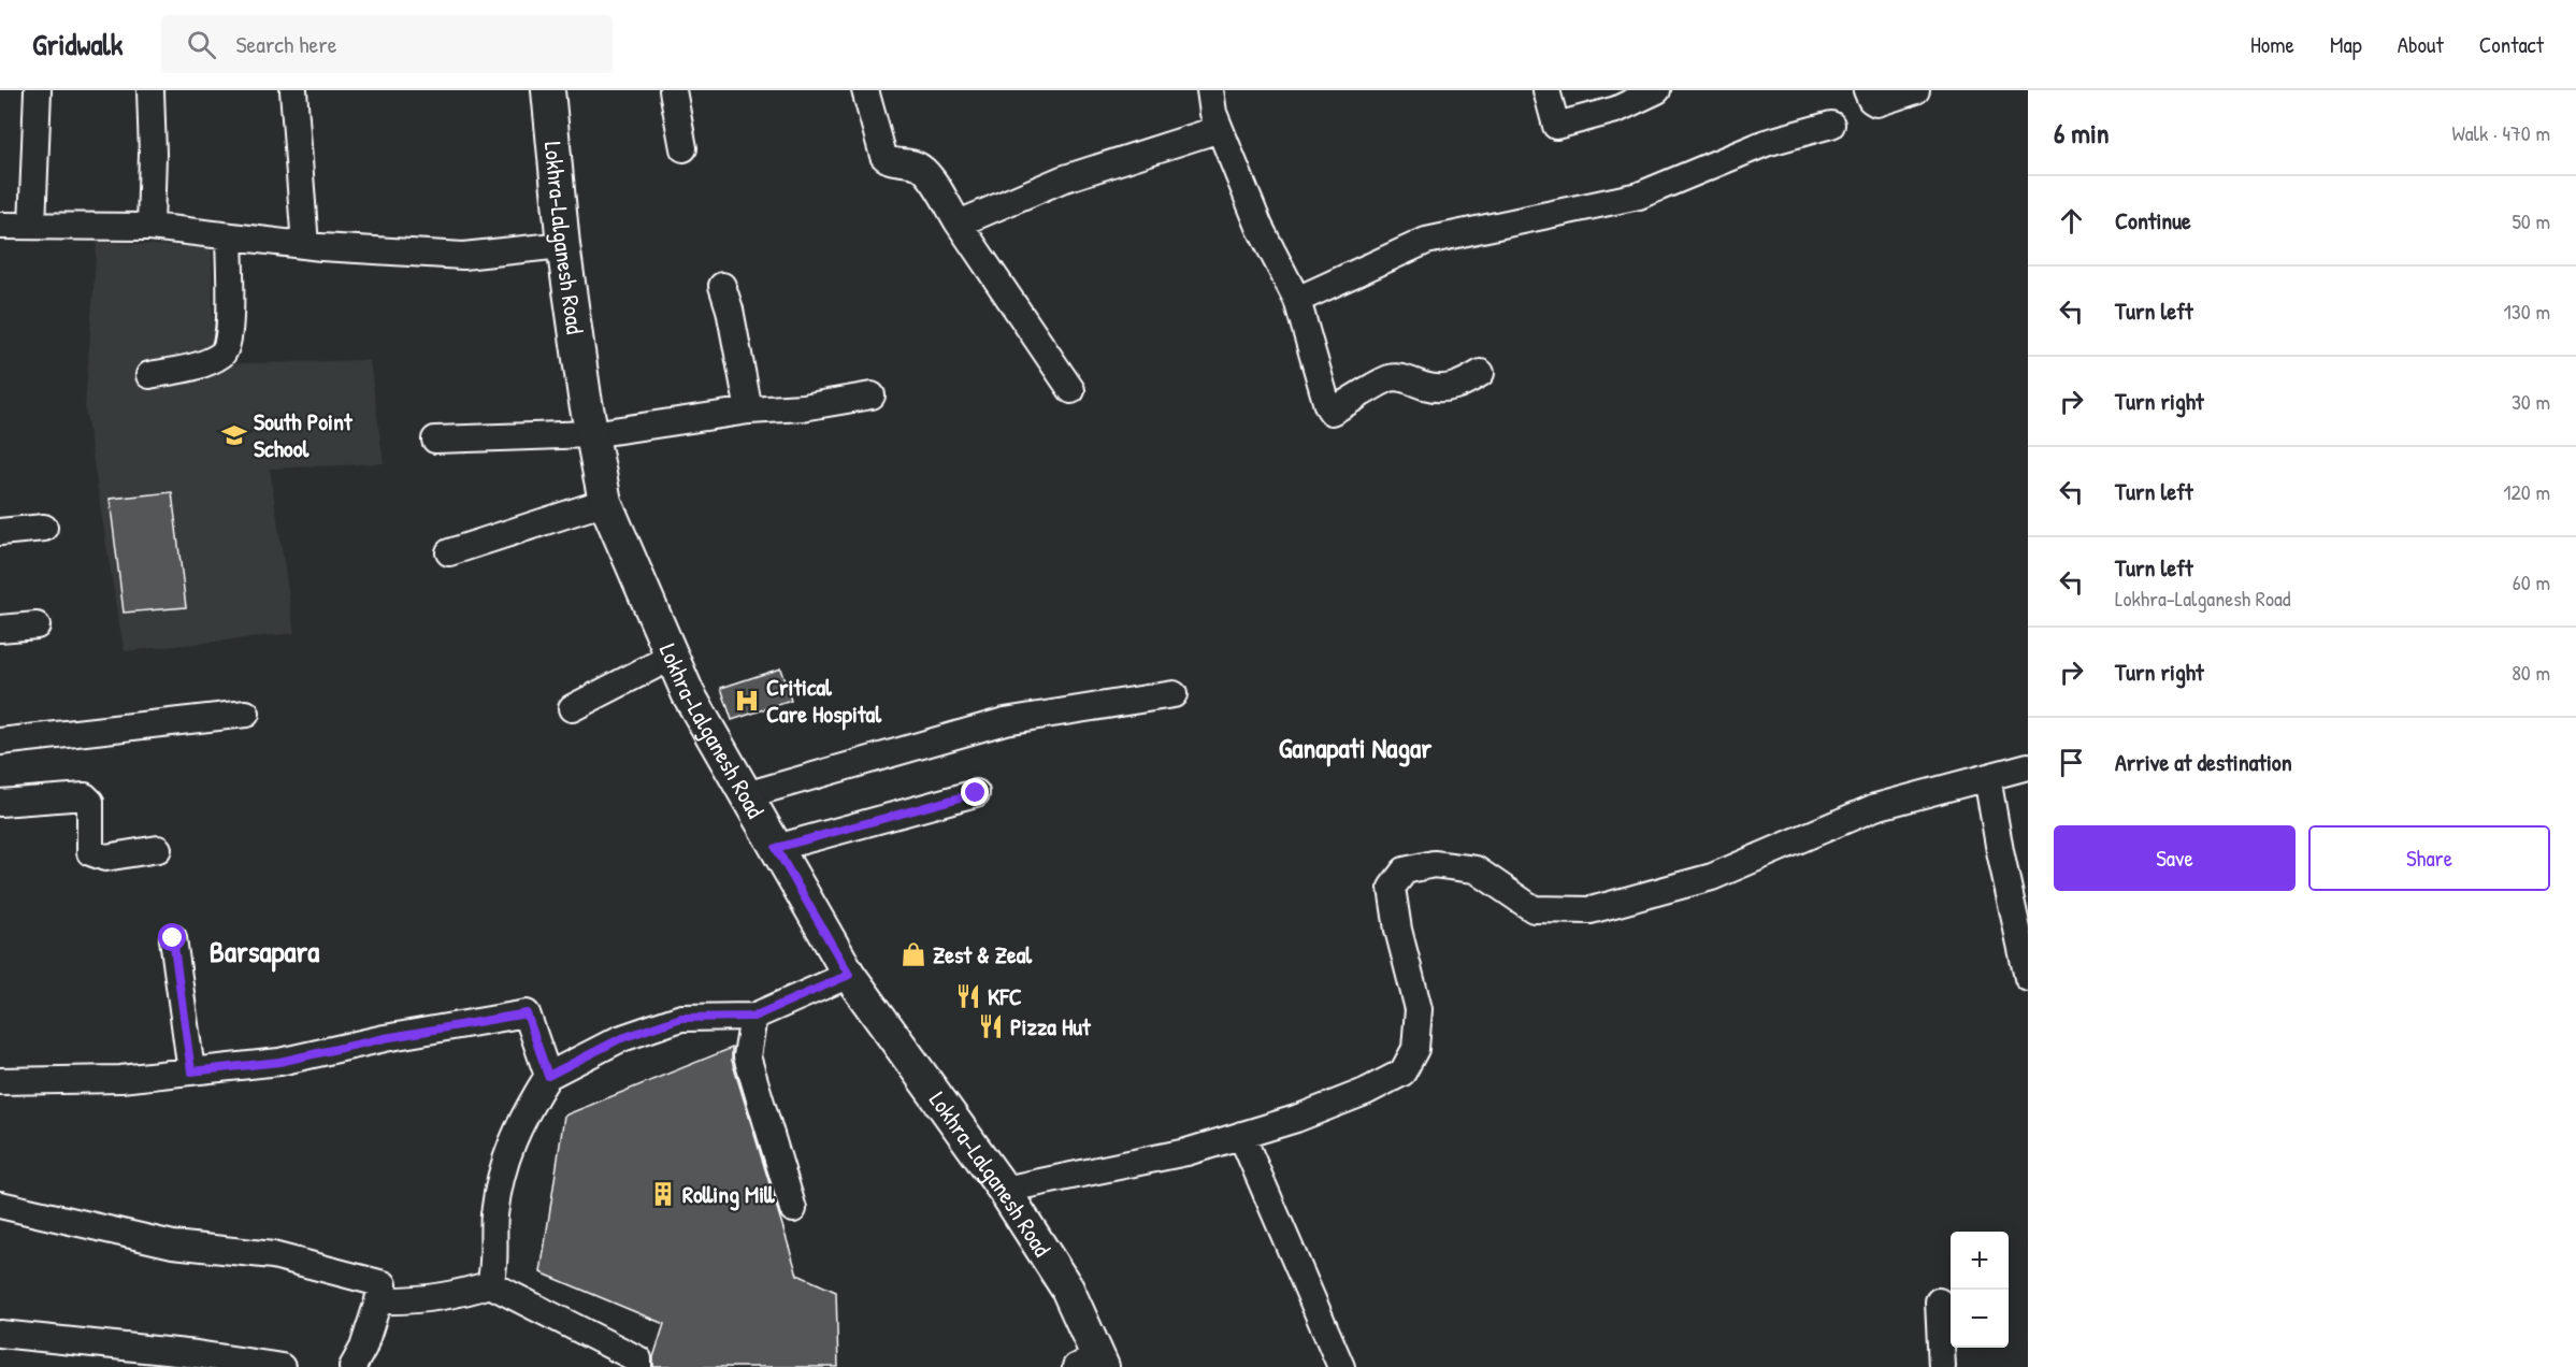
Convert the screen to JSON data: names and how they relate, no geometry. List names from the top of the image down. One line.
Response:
{"streets":{"main road":["Lokhra-Lalganesh Road"]},"districts":["Ganapati Nagar","Barsapara"],"places":{"school or university":["South Point School"],"hospital":["Critical Care Hospital"],"shop":["Zest & Zeal"],"restaurant":["KFC","Pizza Hut"],"building":["Rolling Mill"]},"page":{"header":"Gridwalk","search":"Search here","nav":["Home","Map","About","Contact"],"heading":["6 min","Walk · 470 m"],"list":[["Continue","50 m"],["Turn left","130 m"],["Turn right","30 m"],["Turn left","120 m"],["Turn left","Lokhra-Lalganesh Road","60 m"],["Turn right","80 m"],"Arrive at destination"],"buttons":["Save","Share"],"map_buttons":["+","−"]}}
